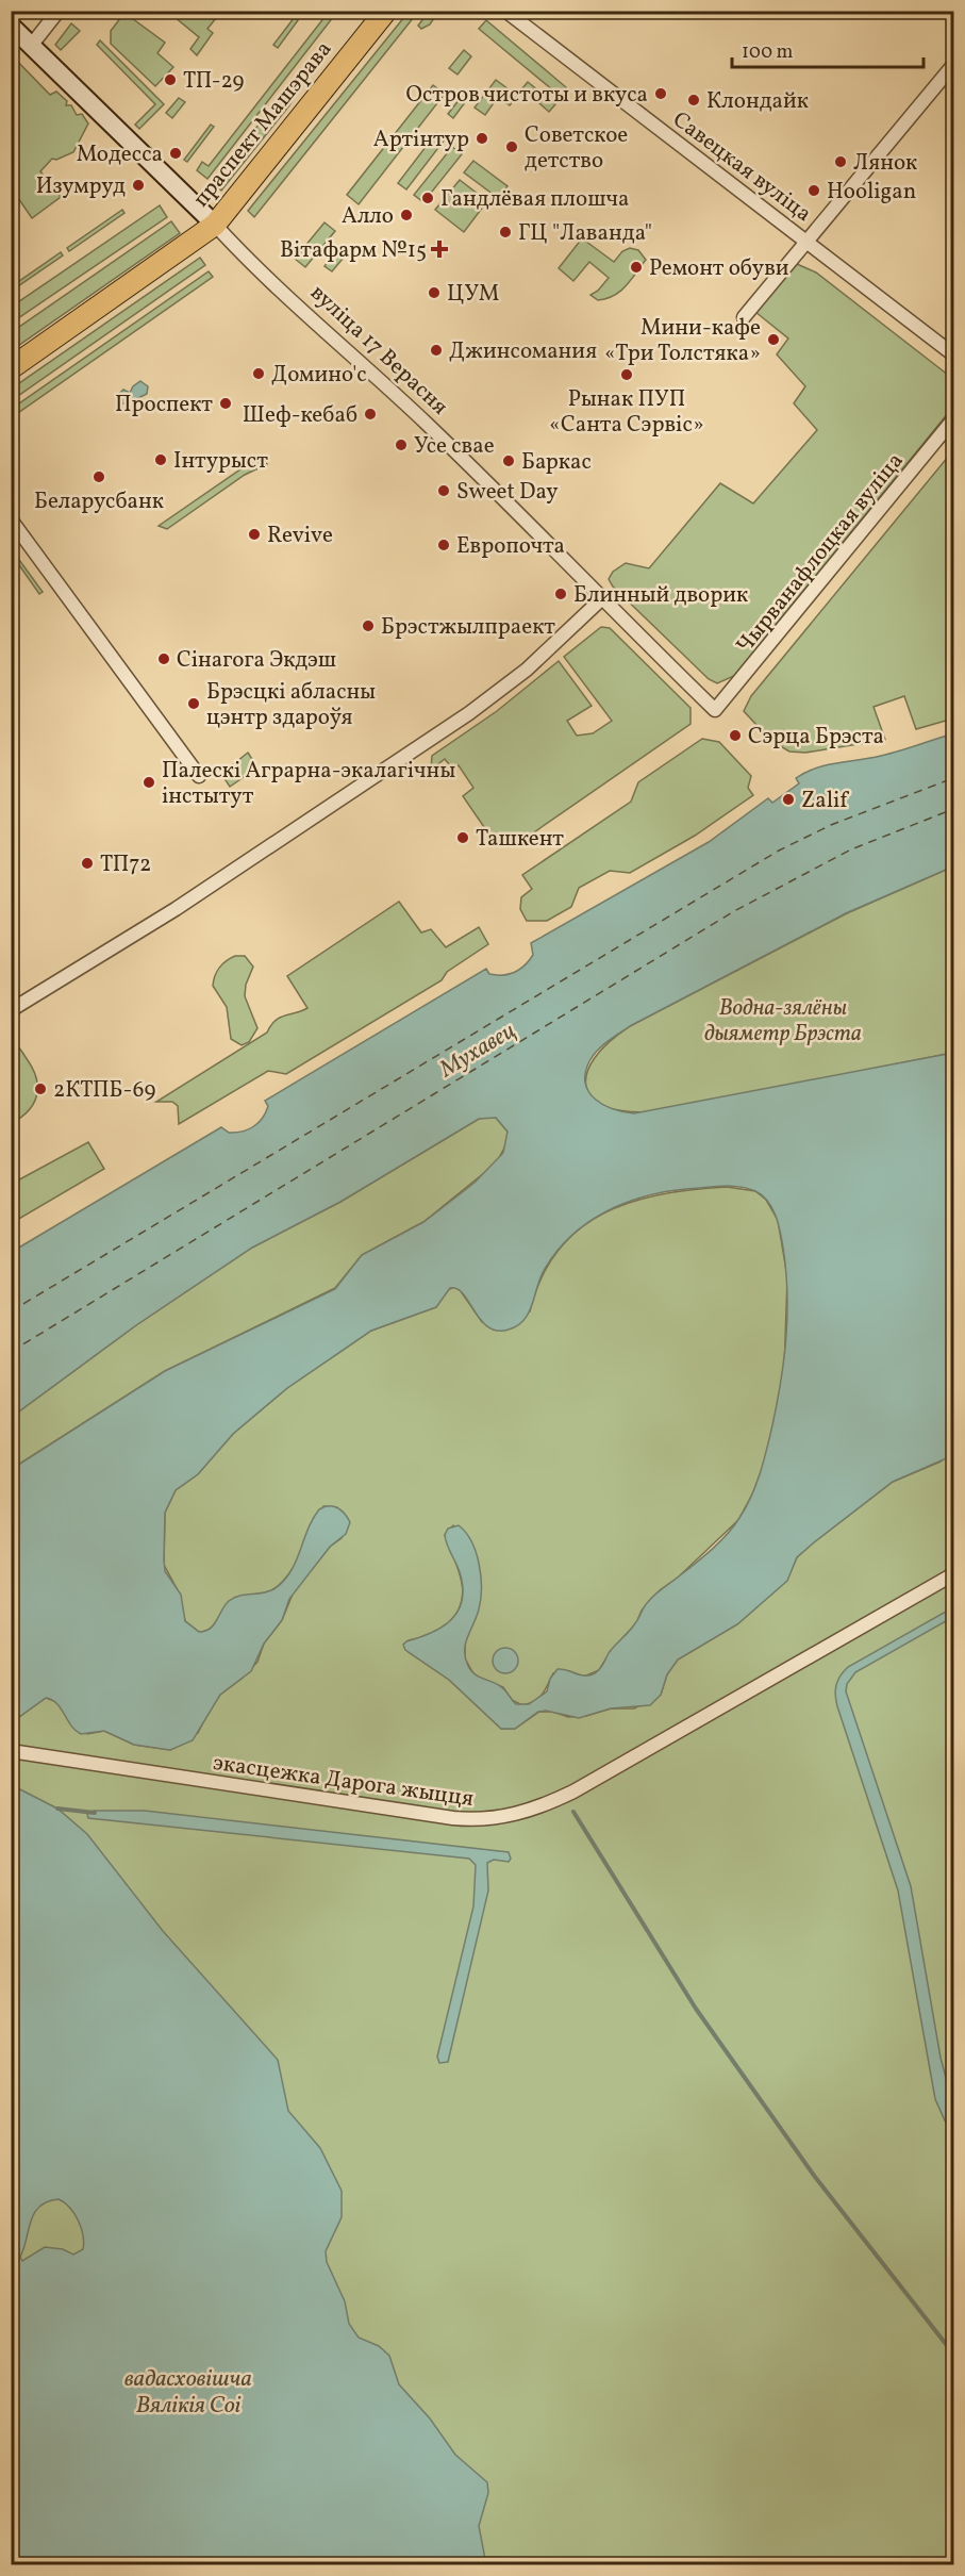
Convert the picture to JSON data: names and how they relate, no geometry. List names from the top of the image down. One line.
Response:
{"streets":{"main road":["праспект Машэрава","вуліца 17 Верасня"],"street":["Савецкая вуліца","Чырванафлоцкая вуліца","экасцежка Дарога жыцця"]},"crossings":[["праспект Машэрава","вуліца 17 Верасня"],["вуліца 17 Верасня","Чырванафлоцкая вуліца"]],"water":["Мухавец","вадасховішча Вялікія Соі"],"parks":["Водна-зялёны дыяметр Брэста"],"places":{"other":["ТП-29","Остров чистоты и вкуса","Клондайк","Артінтур","Советское детство","Модесса","Лянок","Изумруд","Hooligan","Гандлёвая плошча","Алло","ГЦ \"Лаванда\"","Ремонт обуви","ЦУМ","Мини-кафе «Три Толстяка»","Джинсомания","Домино'c","Рынак ПУП «Санта Сэрвіс»","Проспект","Шеф-кебаб","Усе свае","Інтурыст","Баркас","Беларусбанк","Sweet Day","Revive","Европочта","Блинный дворик","Брэстжылпраект","Сінагога Экдэш","Брэсцкі абласны цэнтр здароўя","Сэрца Брэста","Палескі Аграрна-экалагічны інстытут","Zalif","Ташкент","ТП72","2КТПБ-69"],"health":["Вітафарм №15"]},"scale_bar":"100 m"}
